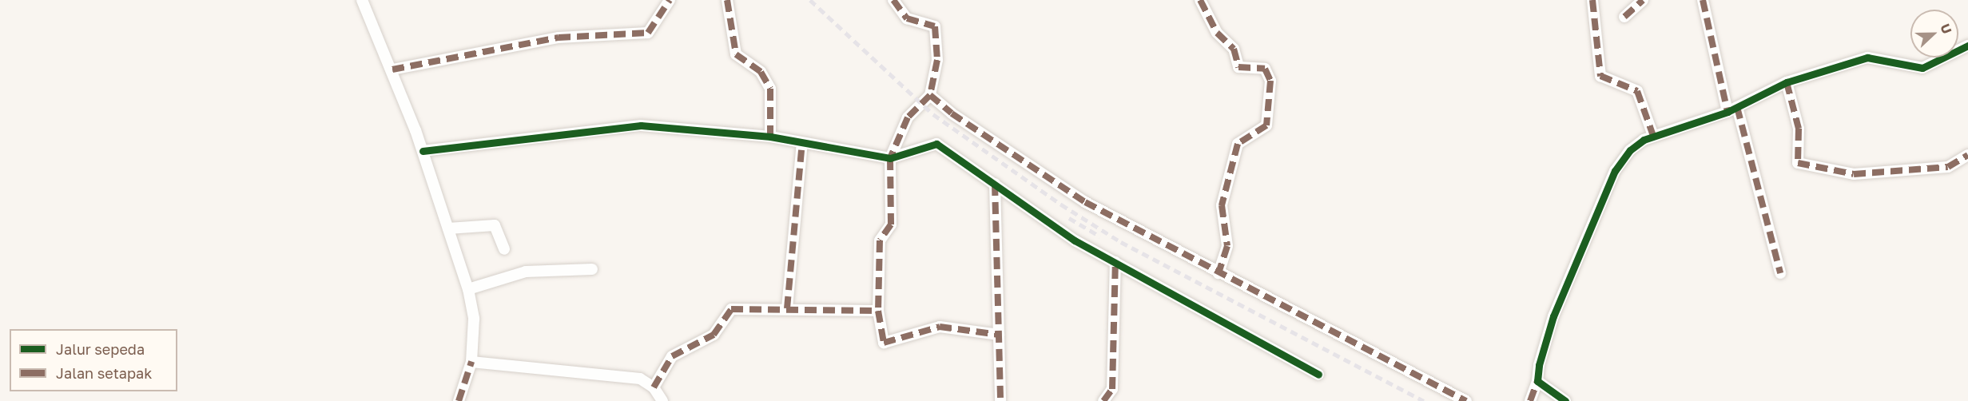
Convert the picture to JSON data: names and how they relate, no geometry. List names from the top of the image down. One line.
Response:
{"legend":["Jalur sepeda","Jalan setapak"],"north":"right"}
